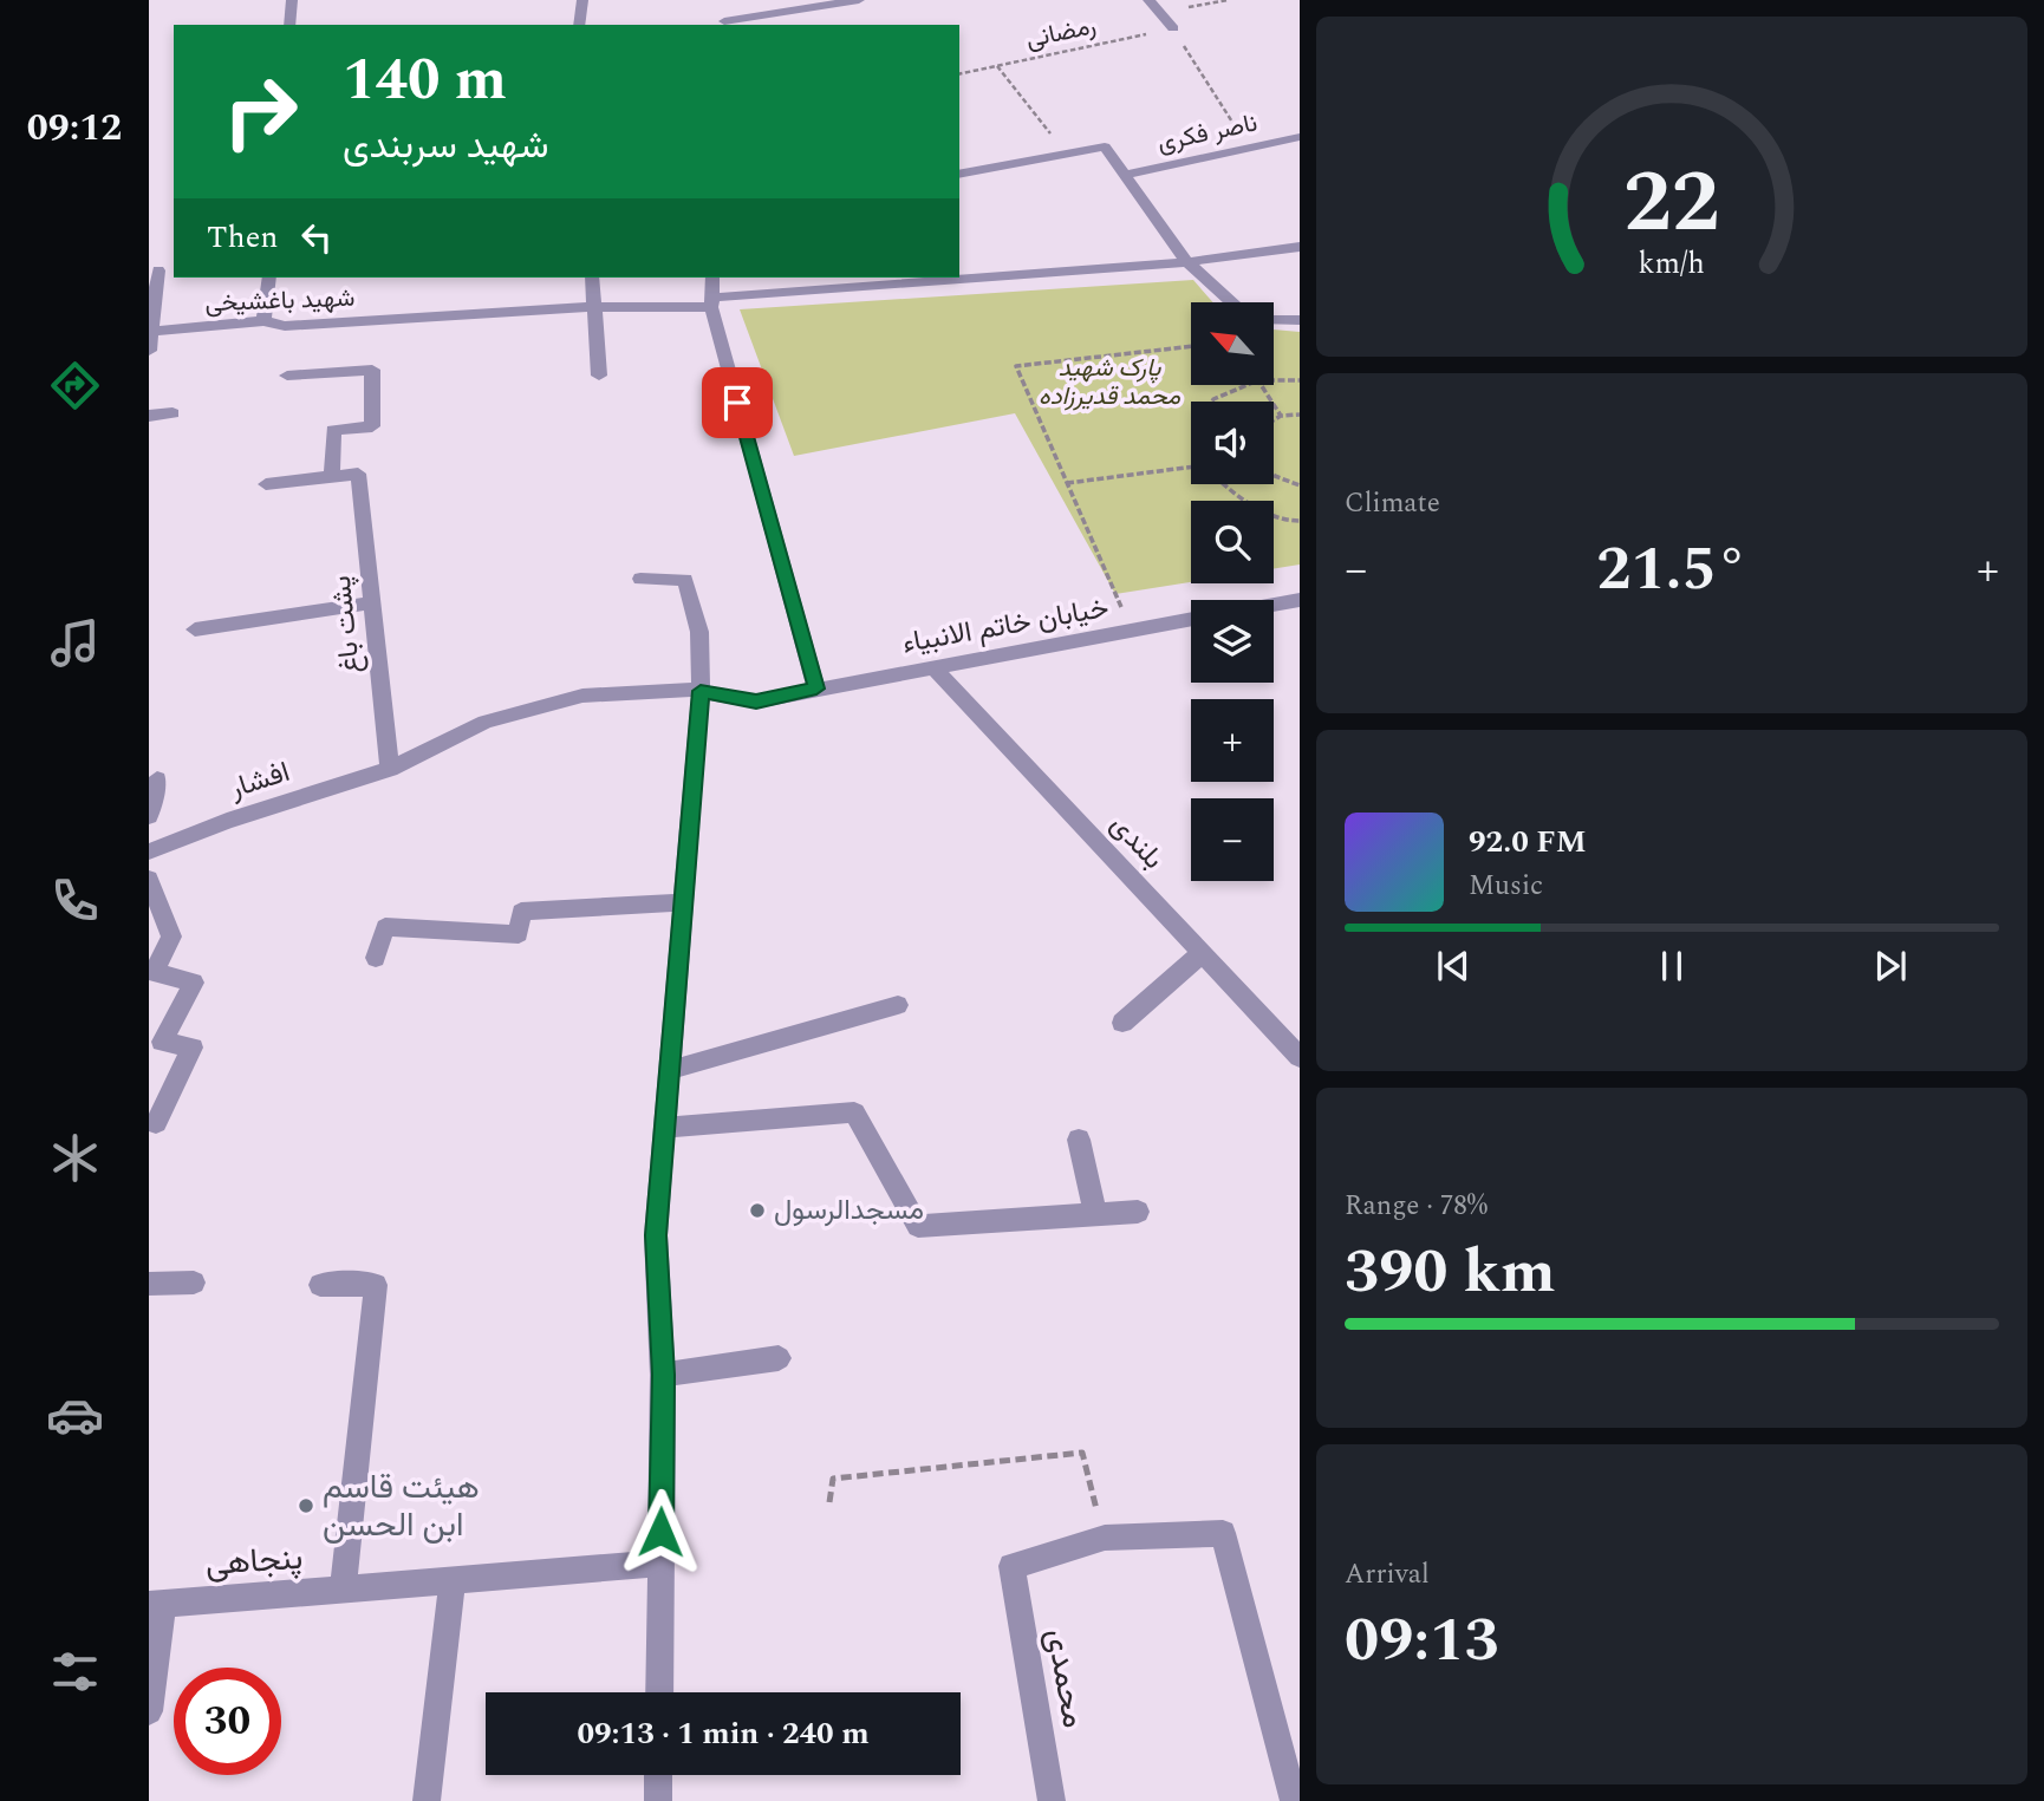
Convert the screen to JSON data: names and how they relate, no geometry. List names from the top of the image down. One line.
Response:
{"streets":{"street":["ناصر فکری","شهید باغشیخی","پشت باغ","خیابان خاتم الانبیاء","افشار","بلندی","پنجاهی","محمدی"],"path":["رمضانی"]},"crossings":[["پشت باغ","افشار"],["خیابان خاتم الانبیاء","افشار"],["خیابان خاتم الانبیاء","بلندی"]],"parks":["پارک شهید محمد قدیرزاده"],"places":["مسجدالرسول","هیئت قاسم ابن الحسن"],"north":"top left","page":{"tabs":"09:12","turn":["140 m","شهید سربندی"],"then":"Then","map_buttons":["+","−"],"tile":["Climate",["Range · 78%","390 km"],["Arrival","09:13"]],"heat":["−","21.5°","+"],"song":["92.0 FM","Music"],"limit":"30","trip":"09:13 · 1 min · 240 m","gauge":["22","km/h"]}}
